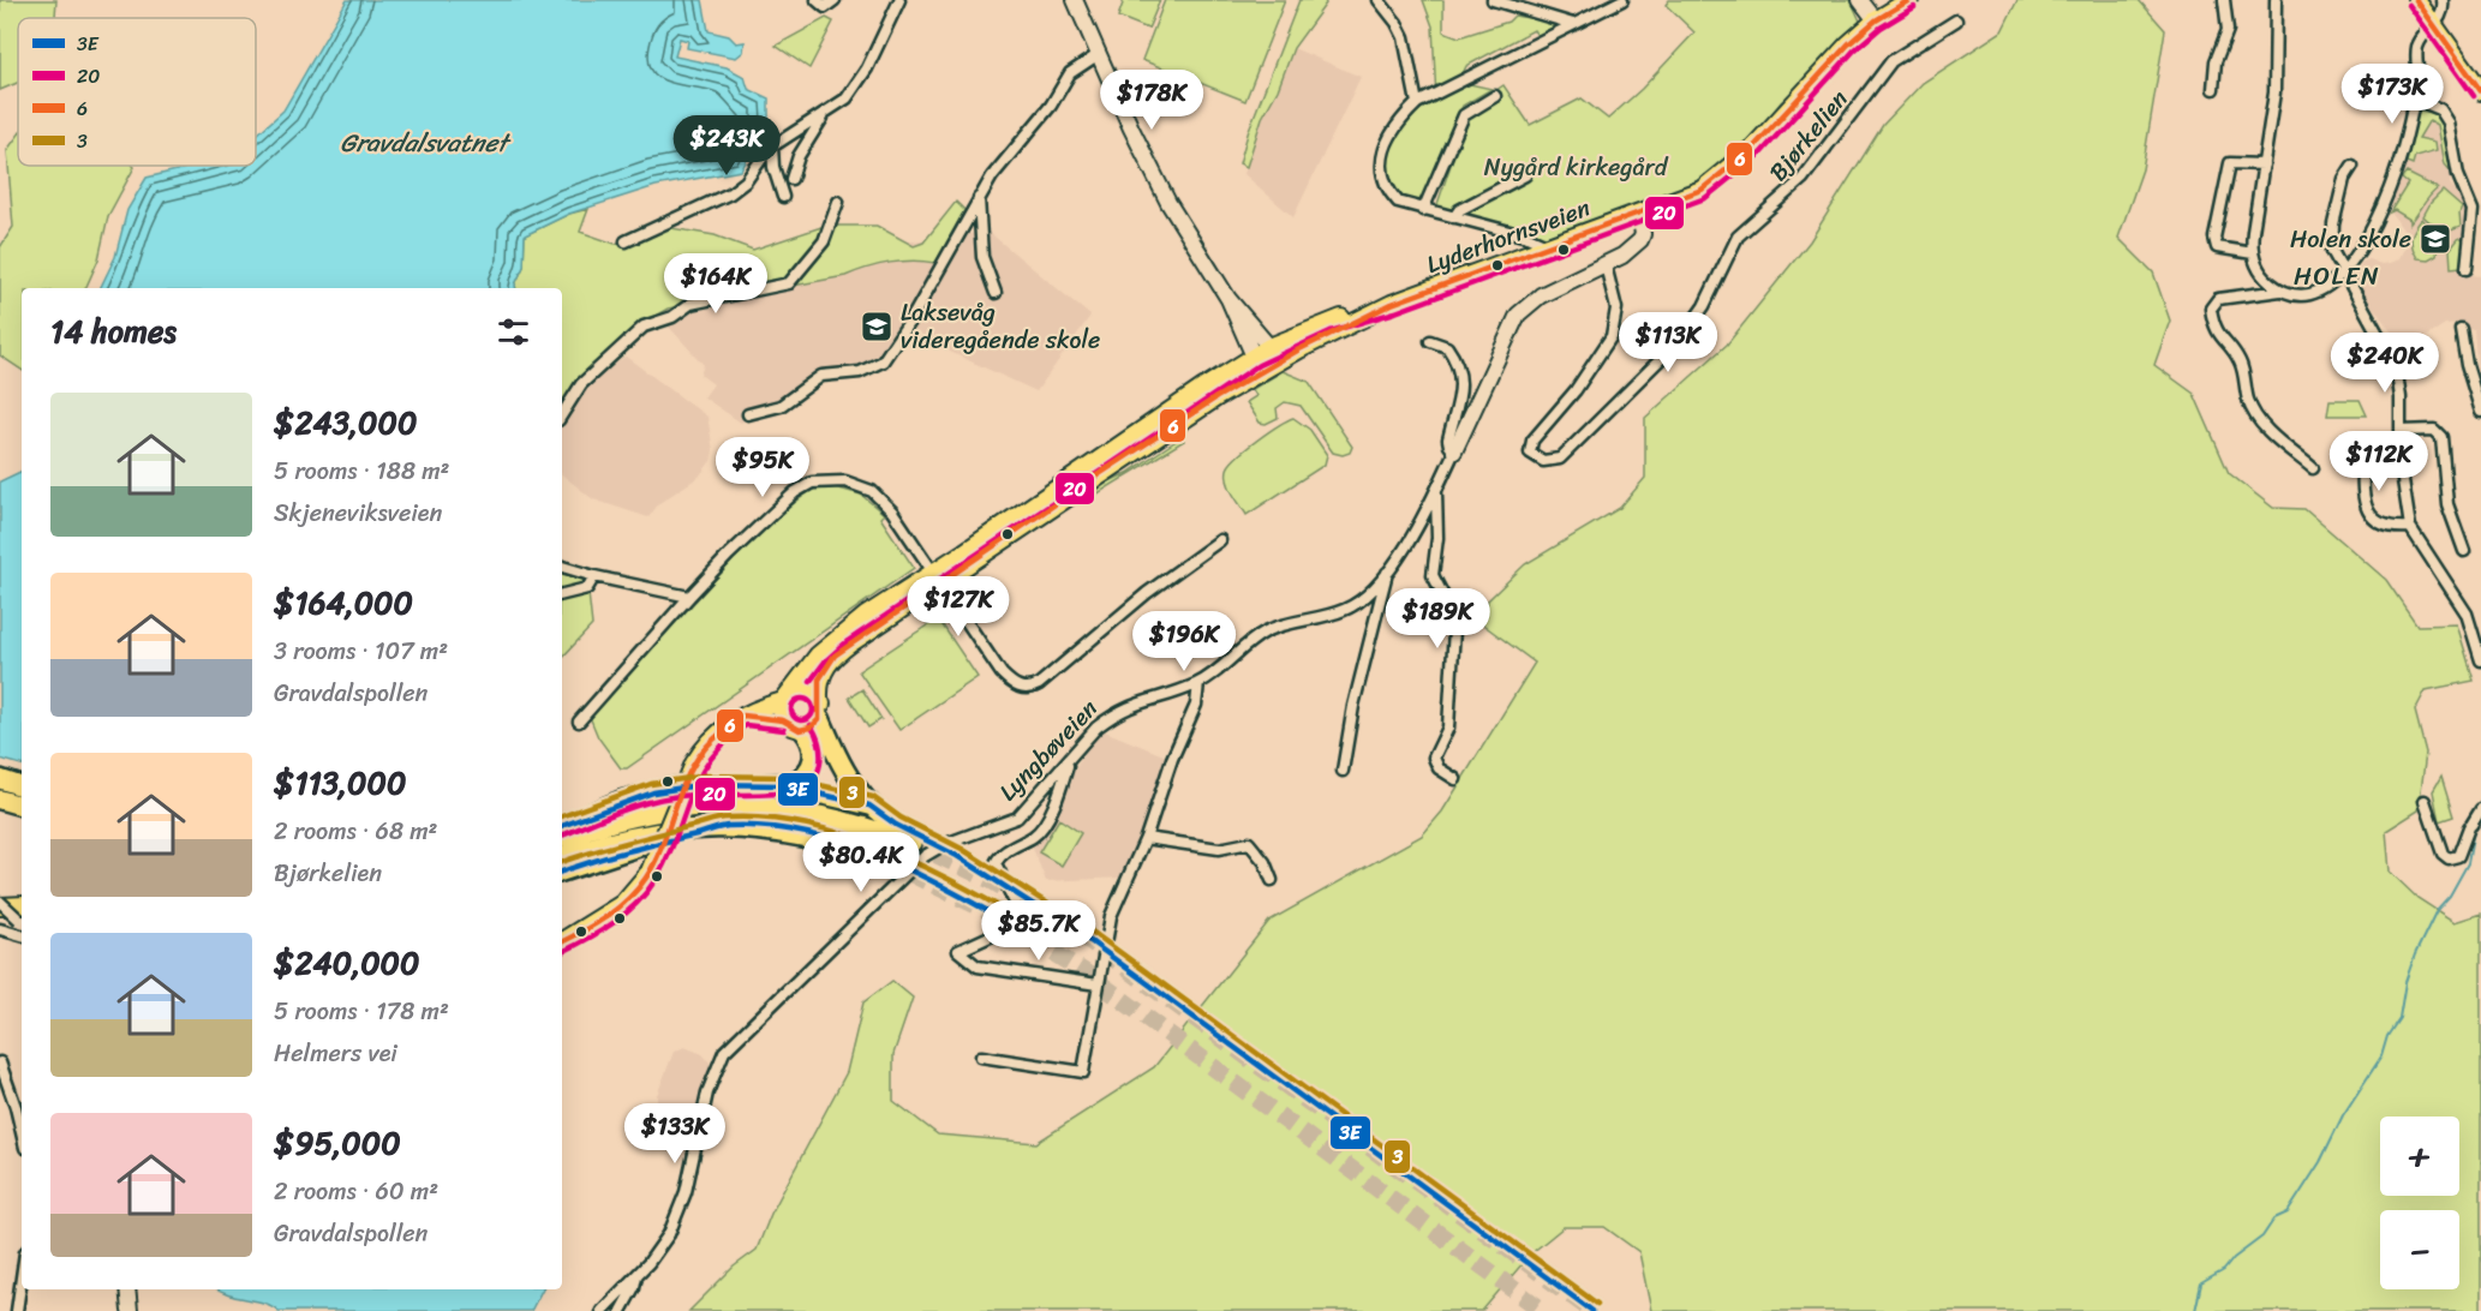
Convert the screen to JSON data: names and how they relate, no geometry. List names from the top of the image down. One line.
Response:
{"streets":{"main road":["Lyderhornsveien","Lyngbøveien"],"street":["Bjørkelien"]},"crossings":[["Bjørkelien","Lyngbøveien"],["Lyderhornsveien","Lyngbøveien"]],"districts":["HOLEN"],"water":["Gravdalsvatnet"],"parks":["Nygård kirkegård"],"places":{"school or university":["Holen skole","Laksevåg videregående skole"]},"lines":["transit line 6","transit line 20","transit line 3","transit line 3E"],"legend":["3E","20","6","3"],"page":{"price":["$173K","$178K","$243K","$164K","$113K","$240K","$112K","$95K","$127K","$189K","$196K","$80.4K","$85.7K","$133K"],"heading":"14 homes","list":[{"name":"$243,000","note":"5 rooms · 188 m² · Skjeneviksveien"},{"name":"$164,000","note":"3 rooms · 107 m² · Gravdalspollen"},{"name":"$113,000","note":"2 rooms · 68 m² · Bjørkelien"},{"name":"$240,000","note":"5 rooms · 178 m² · Helmers vei"},{"name":"$95,000","note":"2 rooms · 60 m² · Gravdalspollen"}],"map_buttons":["+","−"]}}
